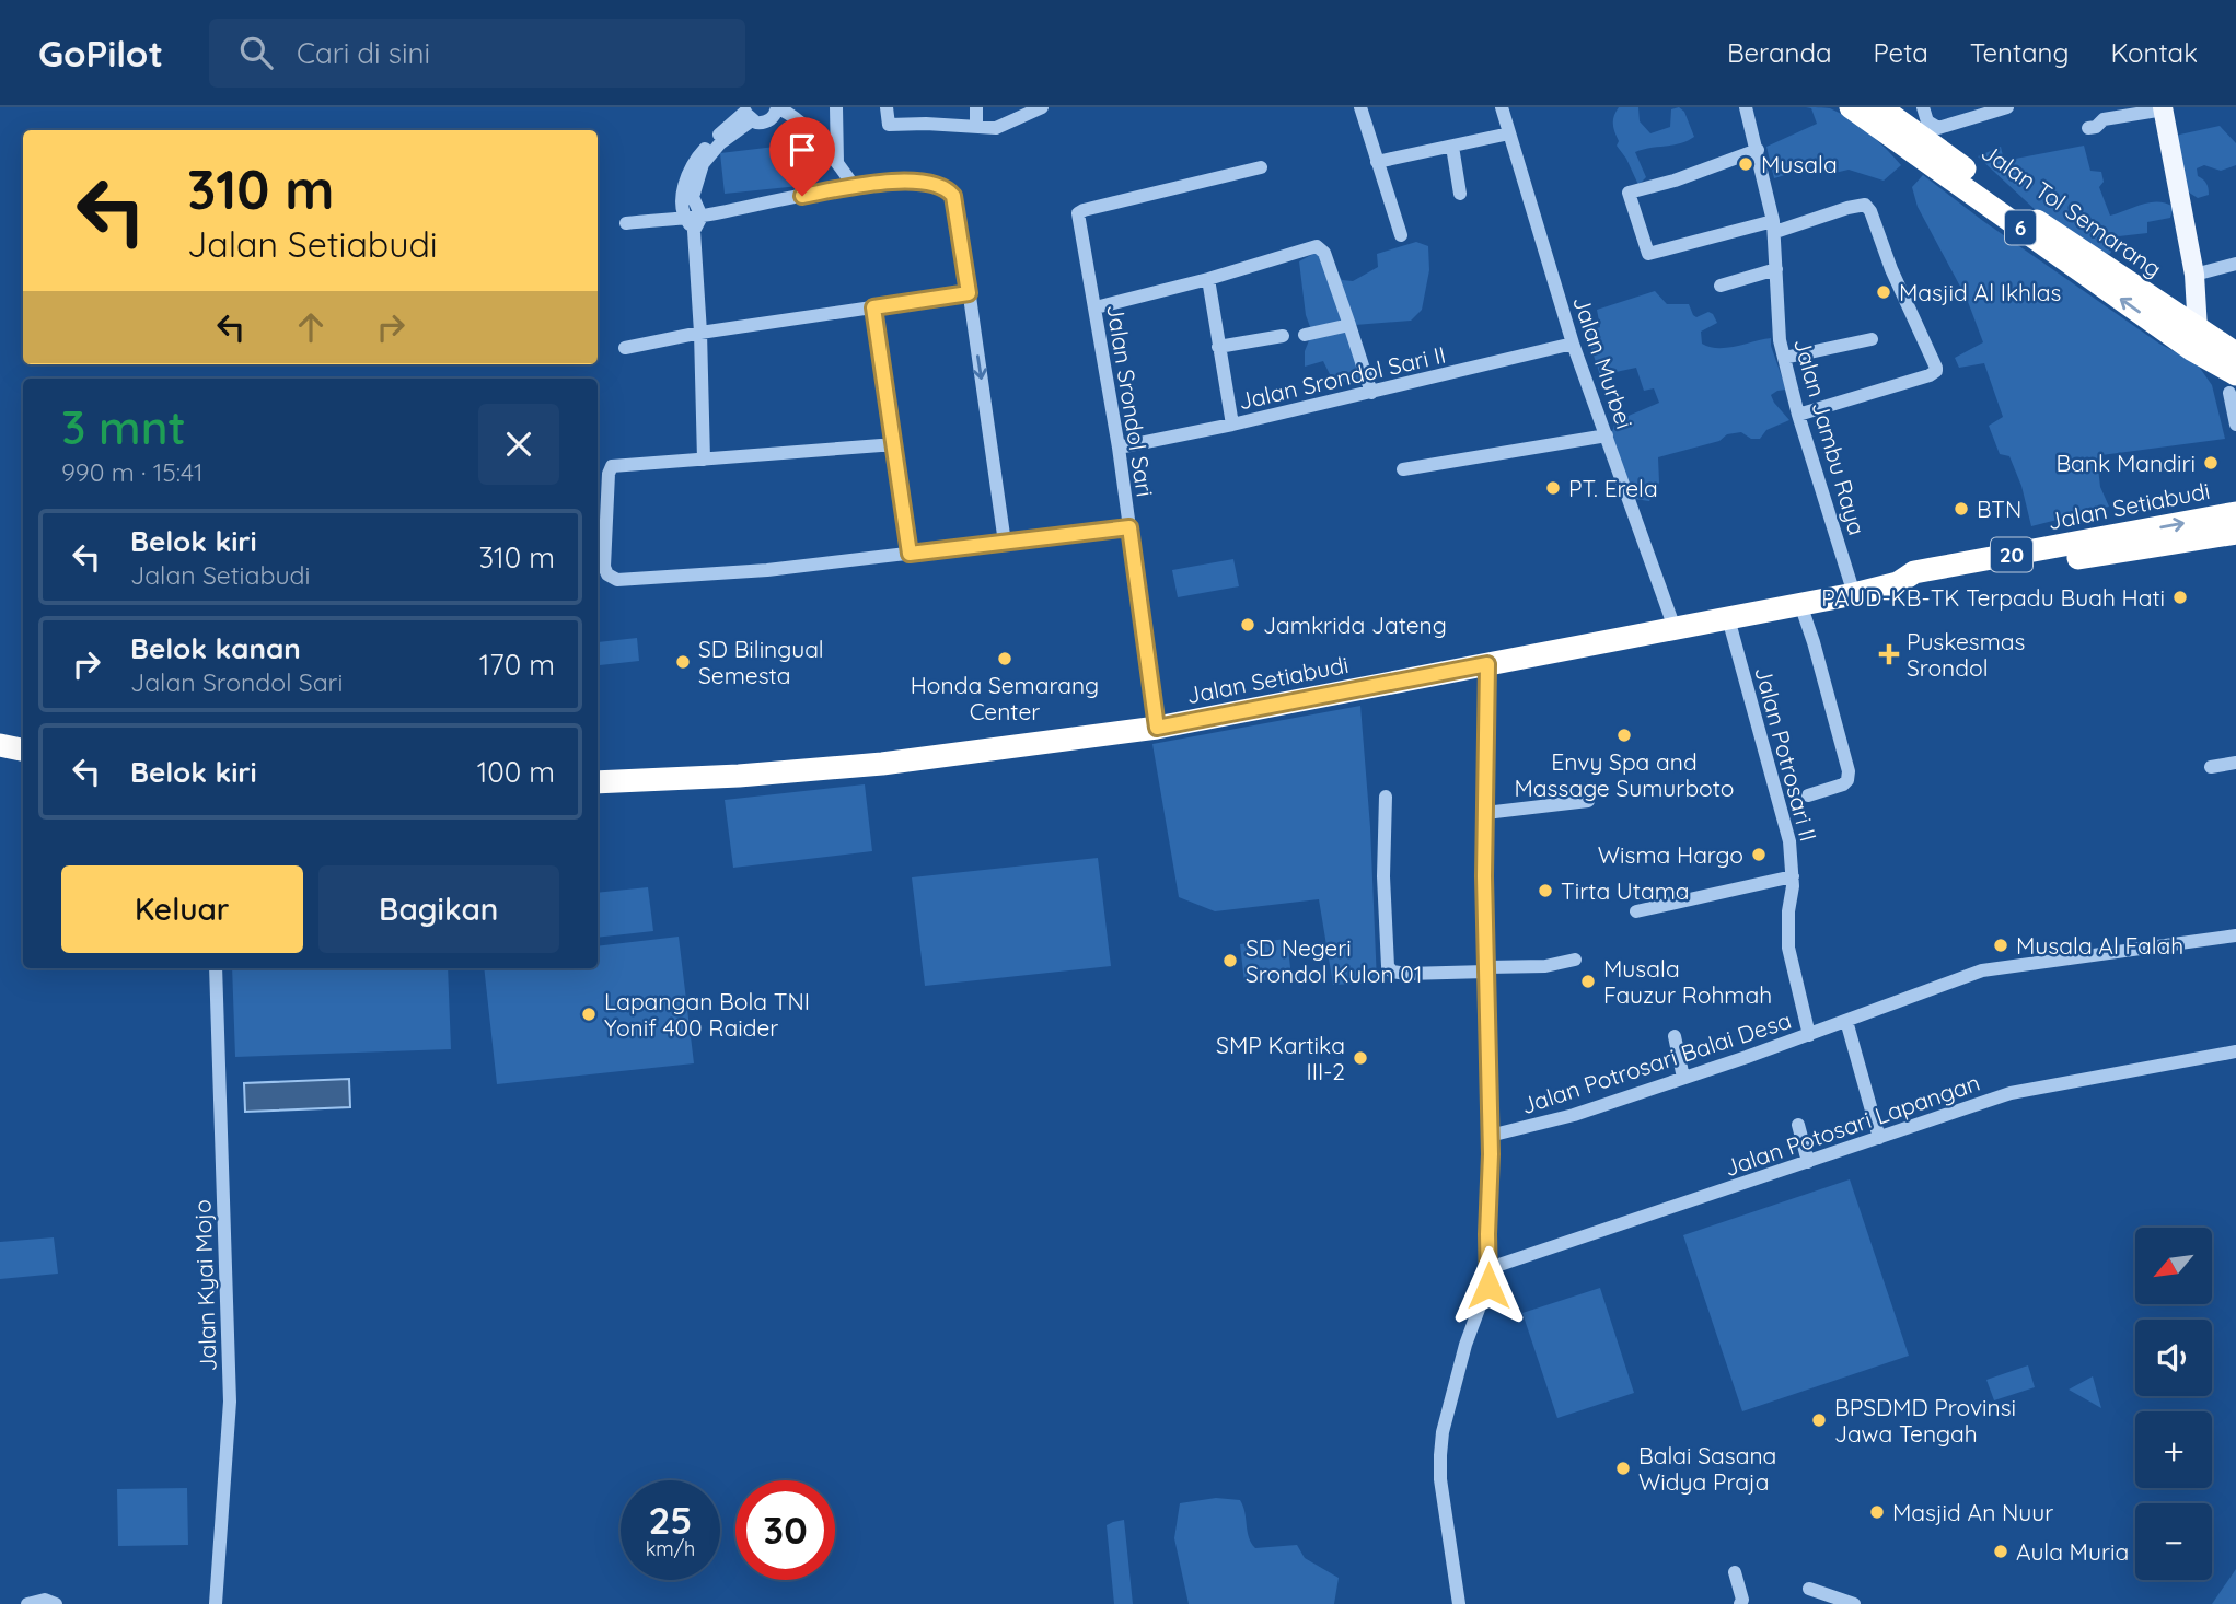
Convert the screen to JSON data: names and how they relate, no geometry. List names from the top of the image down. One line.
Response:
{"streets":{"highway":["Jalan Tol Semarang","6","Jalan Setiabudi","20"],"street":["Jalan Murbei","Jalan Srondol Sari II","Jalan Srondol Sari","Jalan Jambu Raya","Jalan Potrosari II","Jalan Potrosari Balai Desa","Jalan Potosari Lapangan","Jalan Kyai Mojo"]},"crossings":[["Jalan Murbei","Jalan Srondol Sari II"],["Jalan Murbei","Jalan Setiabudi"],["Jalan Srondol Sari II","Jalan Srondol Sari"],["Jalan Srondol Sari","Jalan Setiabudi"],["Jalan Jambu Raya","Jalan Setiabudi"],["Jalan Setiabudi","Jalan Potrosari II"],["Jalan Potrosari II","Jalan Potrosari Balai Desa"]],"places":{"other":["Musala","Masjid Al Ikhlas","Bank Mandiri","PT. Erela","BTN","PAUD-KB-TK Terpadu Buah Hati","Jamkrida Jateng","Honda Semarang Center","SD Bilingual Semesta","Envy Spa and Massage Sumurboto","Wisma Hargo","Tirta Utama","Musala Al Falah","SD Negeri Srondol Kulon 01","Musala Fauzur Rohmah","Lapangan Bola TNI Yonif 400 Raider","SMP Kartika III-2","BPSDMD Provinsi Jawa Tengah","Balai Sasana Widya Praja","Masjid An Nuur","Aula Muria"],"health":["Puskesmas Srondol"]},"north":"bottom left","page":{"header":"GoPilot","search":"Cari di sini","nav":["Beranda","Peta","Tentang","Kontak"],"turn":["310 m","Jalan Setiabudi"],"heading":["3 mnt","990 m · 15:41"],"list":[{"name":"Belok kiri","note":"Jalan Setiabudi","value":"310 m"},{"name":"Belok kanan","note":"Jalan Srondol Sari","value":"170 m"},{"name":"Belok kiri","value":"100 m"}],"buttons":["Keluar","Bagikan"],"map_buttons":["+","−"],"speed":"25 km/h","limit":"30"}}
